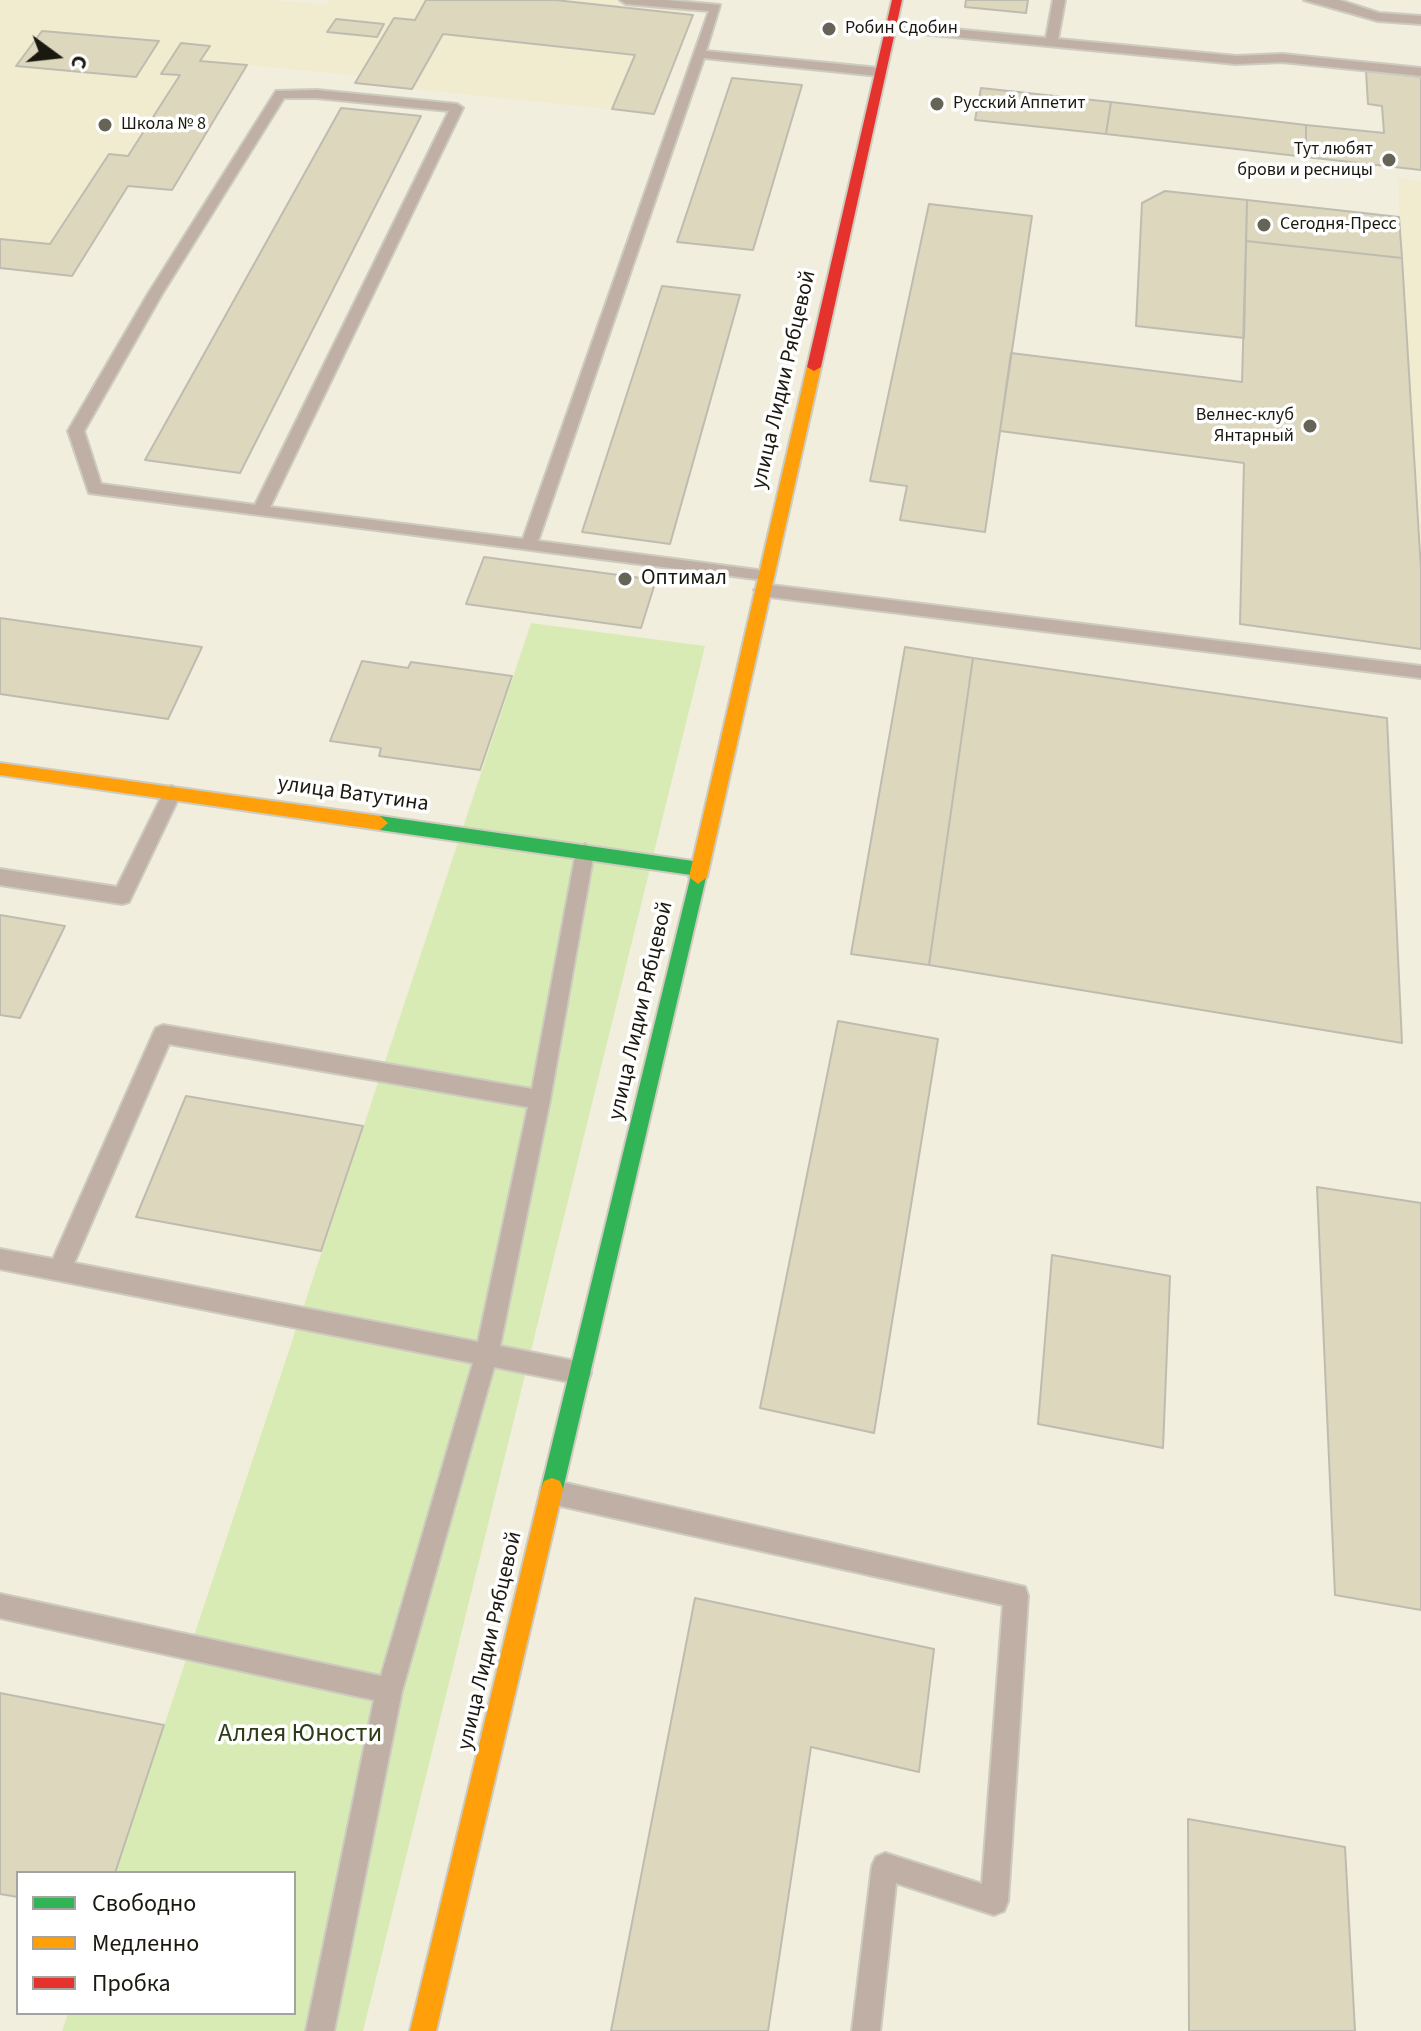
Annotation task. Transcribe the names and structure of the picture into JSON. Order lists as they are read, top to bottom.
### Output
{
  "streets": {
    "street": ["улица Лидии Рябцевой", "улица Ватутина"]
  },
  "crossings": [
    ["улица Лидии Рябцевой", "улица Ватутина"]
  ],
  "parks": ["Аллея Юности"],
  "places": [
    "Робин Сдобин",
    "Русский Аппетит",
    "Школа № 8",
    "Тут любят брови и ресницы",
    "Сегодня-Пресс",
    "Велнес-клуб Янтарный",
    "Оптимал"
  ],
  "legend": ["Свободно", "Медленно", "Пробка"],
  "north": "right"
}
